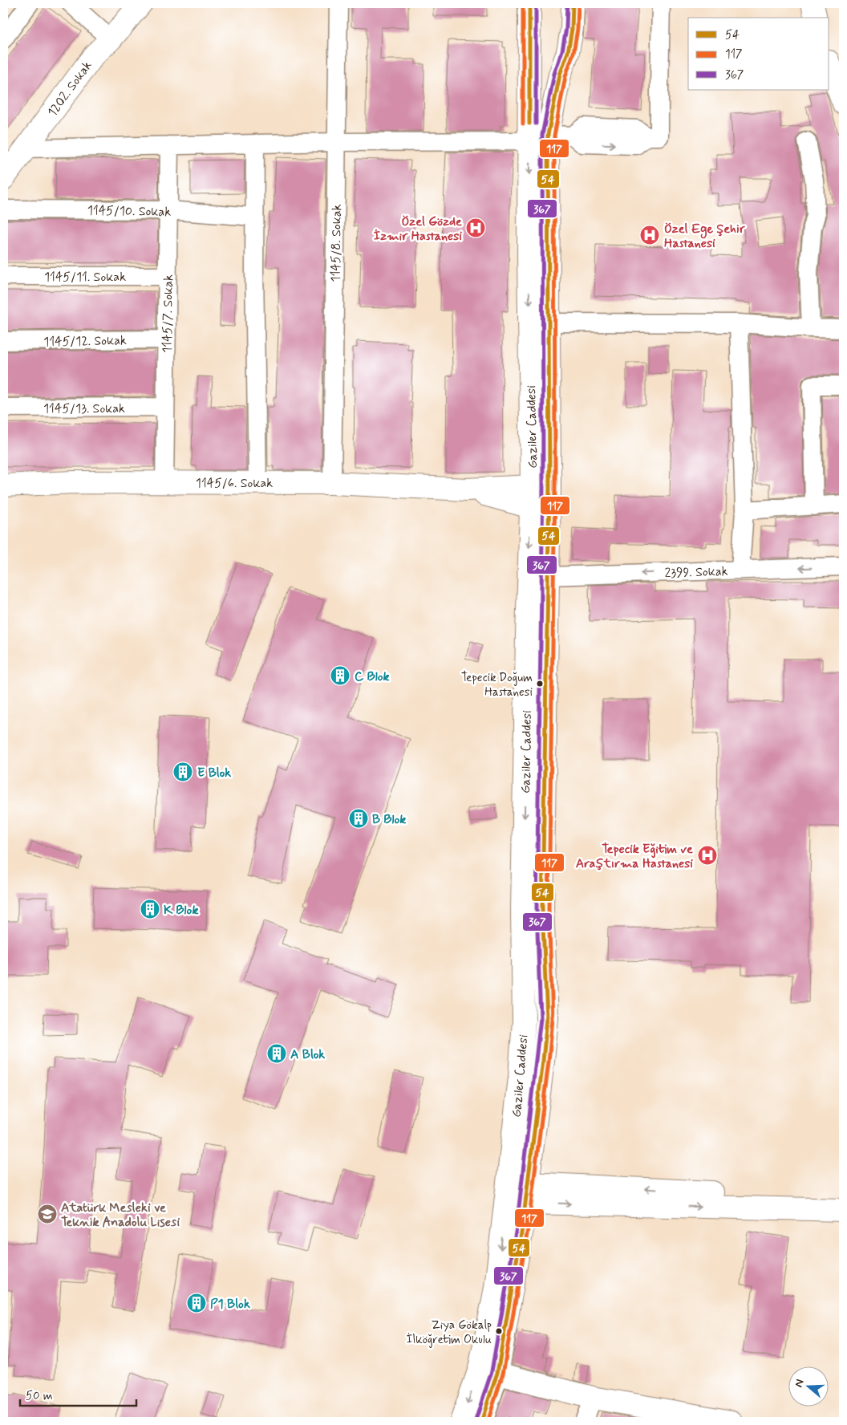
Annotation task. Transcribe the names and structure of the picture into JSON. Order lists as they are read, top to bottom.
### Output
{
  "streets": {
    "main road": ["1202. Sokak", "Gaziler Caddesi", "1145/6. Sokak"],
    "street": [
      "1145/10. Sokak",
      "1145/8. Sokak",
      "1145/11. Sokak",
      "1145/7. Sokak",
      "1145/12. Sokak",
      "1145/13. Sokak",
      "2399. Sokak"
    ]
  },
  "crossings": [
    ["1145/10. Sokak", "1145/7. Sokak"],
    ["1145/8. Sokak", "1145/6. Sokak"],
    ["1145/11. Sokak", "1145/7. Sokak"],
    ["1145/7. Sokak", "1145/12. Sokak"],
    ["1145/7. Sokak", "1145/13. Sokak"],
    ["1145/7. Sokak", "1145/6. Sokak"],
    ["Gaziler Caddesi", "1145/6. Sokak"],
    ["Gaziler Caddesi", "2399. Sokak"]
  ],
  "places": {
    "hospital": ["Özel Gözde İzmir Hastanesi", "Özel Ege Şehir Hastanesi", "Tepecik Eğitim ve Araştırma Hastanesi"],
    "building": [
      "C Blok",
      "E Blok",
      "B Blok",
      "K Blok",
      "A Blok",
      "P1 Blok"
    ],
    "other": ["Tepecik Doğum Hastanesi", "Ziya Gökalp İlköğretim Okulu"],
    "school or university": ["Atatürk Mesleki ve Teknik Anadolu Lisesi"]
  },
  "lines": ["transit line 54", "transit line 117", "transit line 367"],
  "legend": ["54", "117", "367"],
  "scale_bar": "50 m",
  "north": "left"
}
